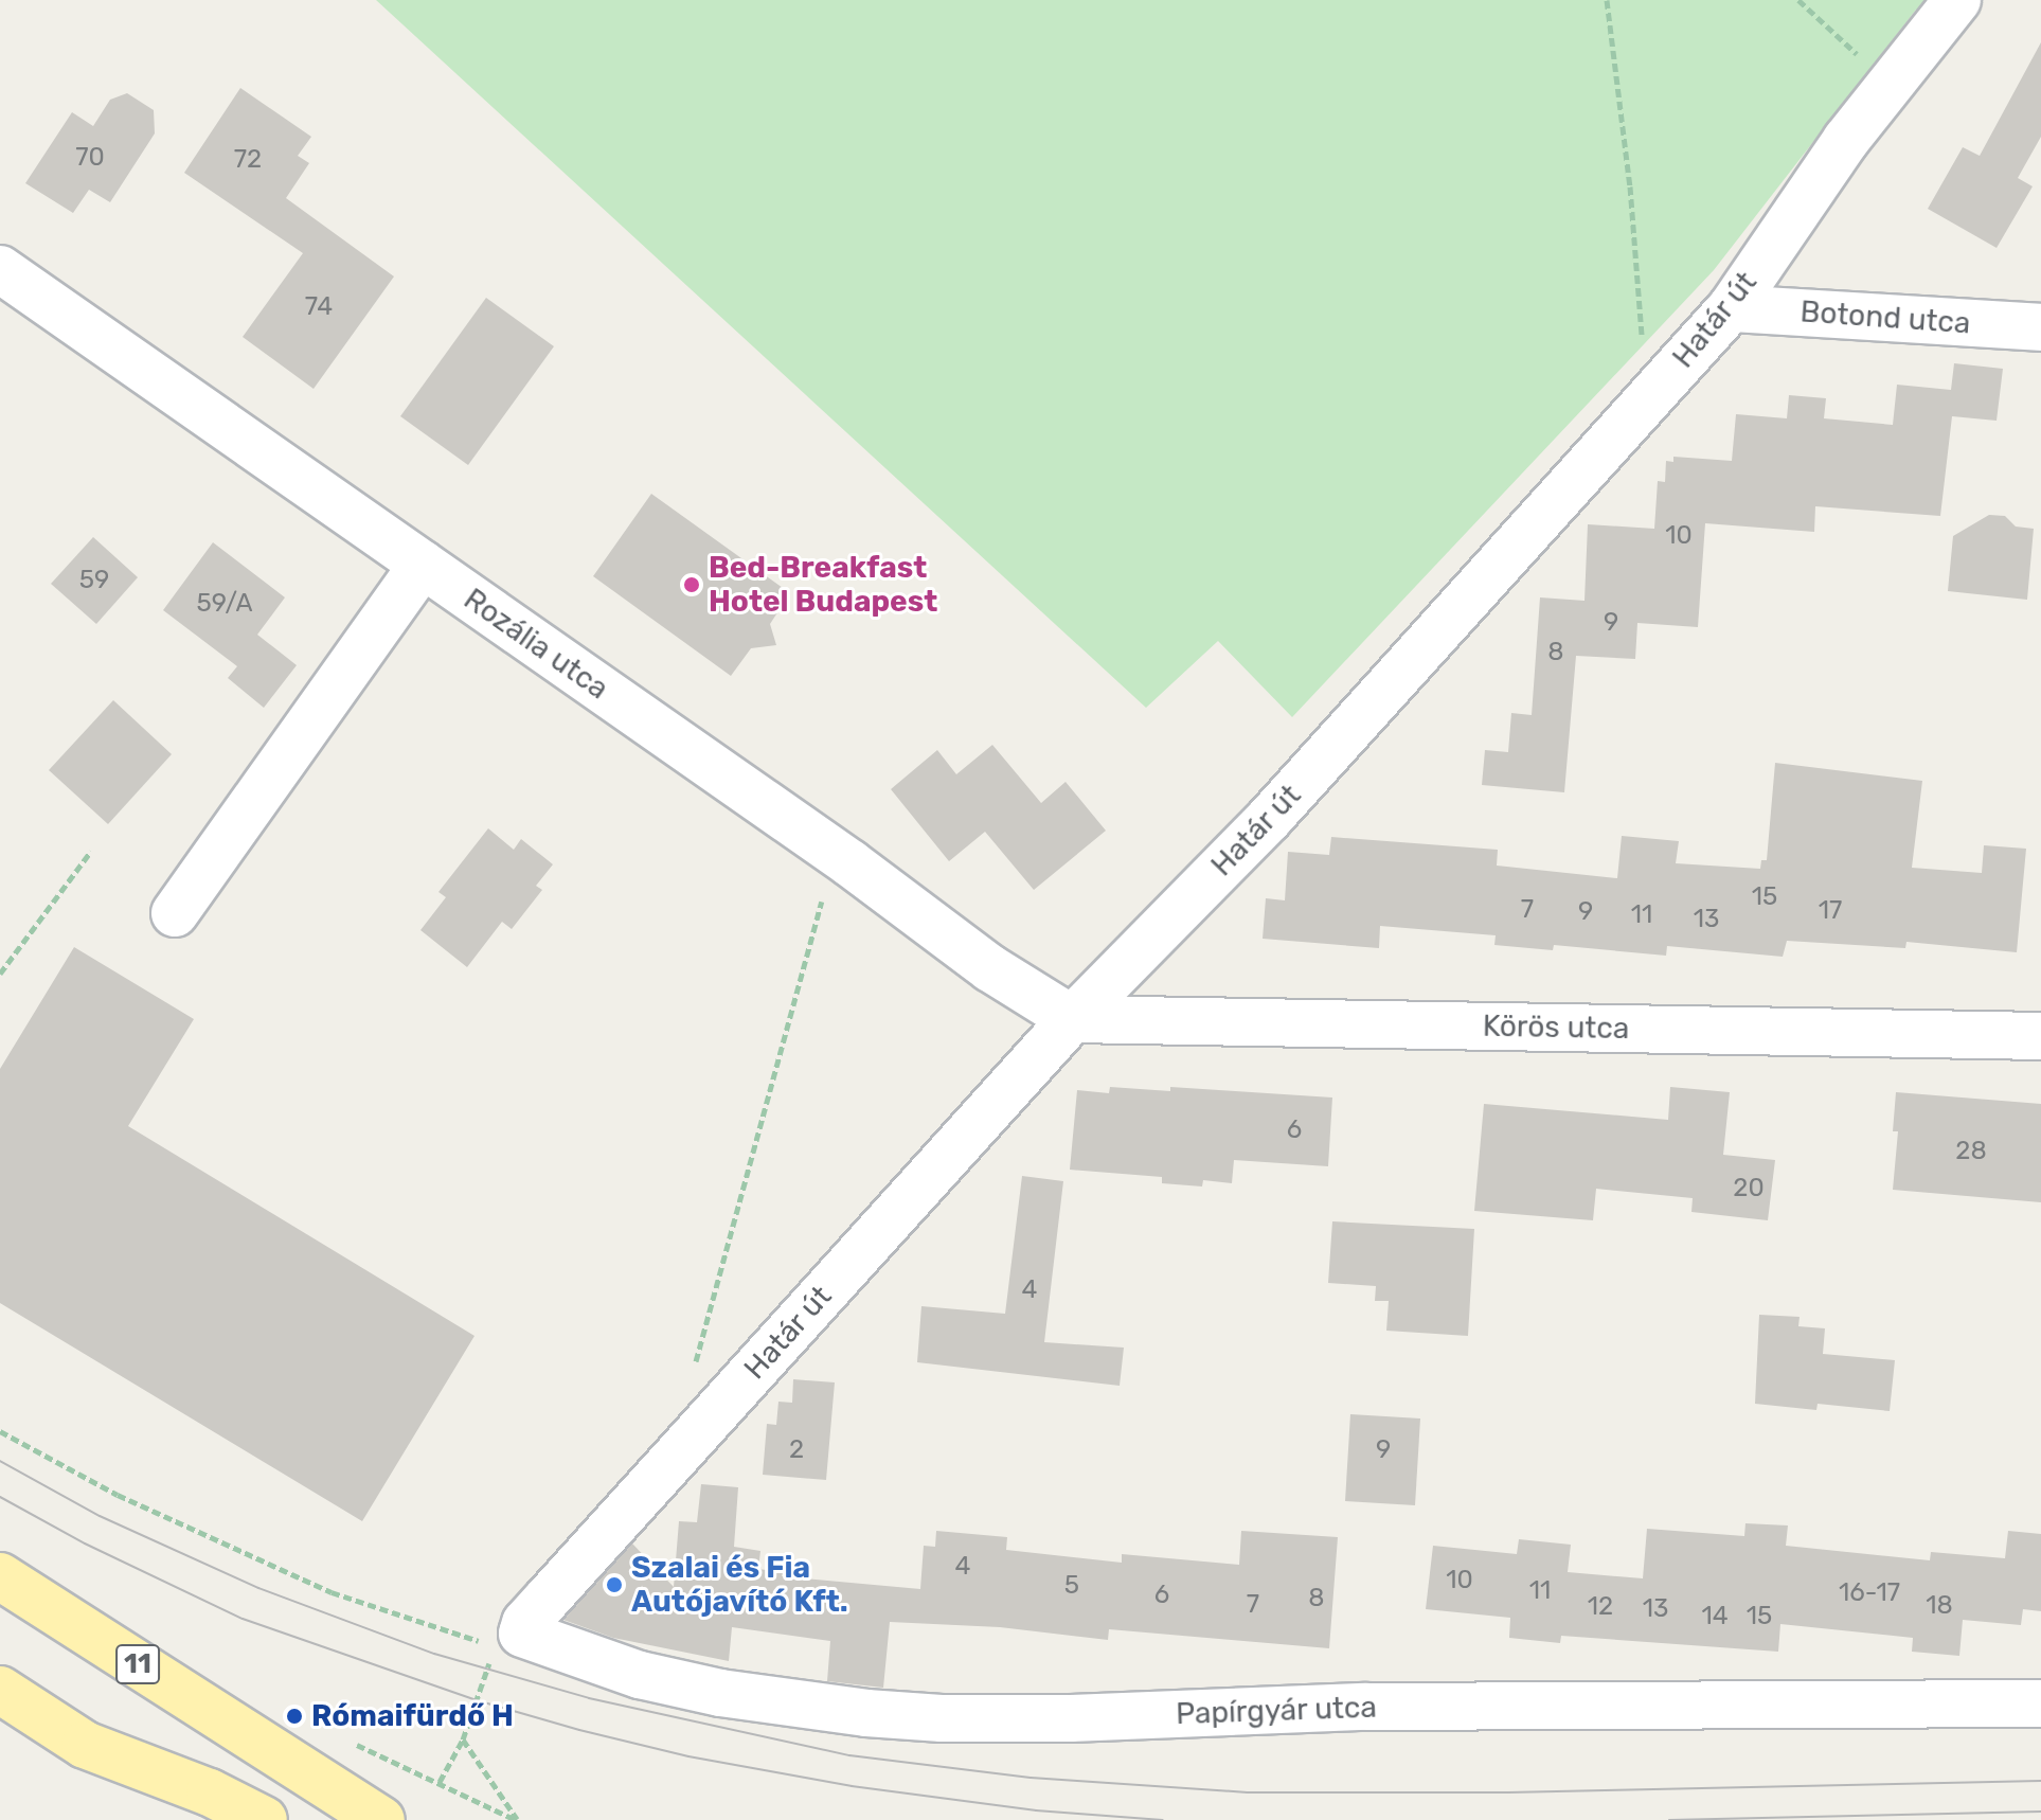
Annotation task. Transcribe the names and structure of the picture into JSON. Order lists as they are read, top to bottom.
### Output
{
  "streets": {
    "main road": ["11"],
    "street": [
      "Botond utca",
      "Határ út",
      "Rozália utca",
      "Körös utca",
      "Papírgyár utca"
    ]
  },
  "crossings": [
    ["Botond utca", "Határ út"],
    ["Határ út", "Rozália utca"],
    ["Határ út", "Körös utca"],
    ["Határ út", "Papírgyár utca"],
    ["Rozália utca", "Körös utca"]
  ],
  "places": ["Bed-Breakfast Hotel Budapest", "Szalai és Fia Autójavító Kft.", "Rómaifürdő H"],
  "house_numbers": [
    "70",
    "72",
    "74",
    "10",
    "59",
    "59/A",
    "9",
    "8",
    "15",
    "7",
    "17",
    "9",
    "11",
    "13",
    "6",
    "28",
    "20",
    "4",
    "2",
    "9",
    "4",
    "10",
    "5",
    "11",
    "16-17",
    "6",
    "8",
    "7",
    "18",
    "12",
    "13",
    "14",
    "15"
  ]
}
